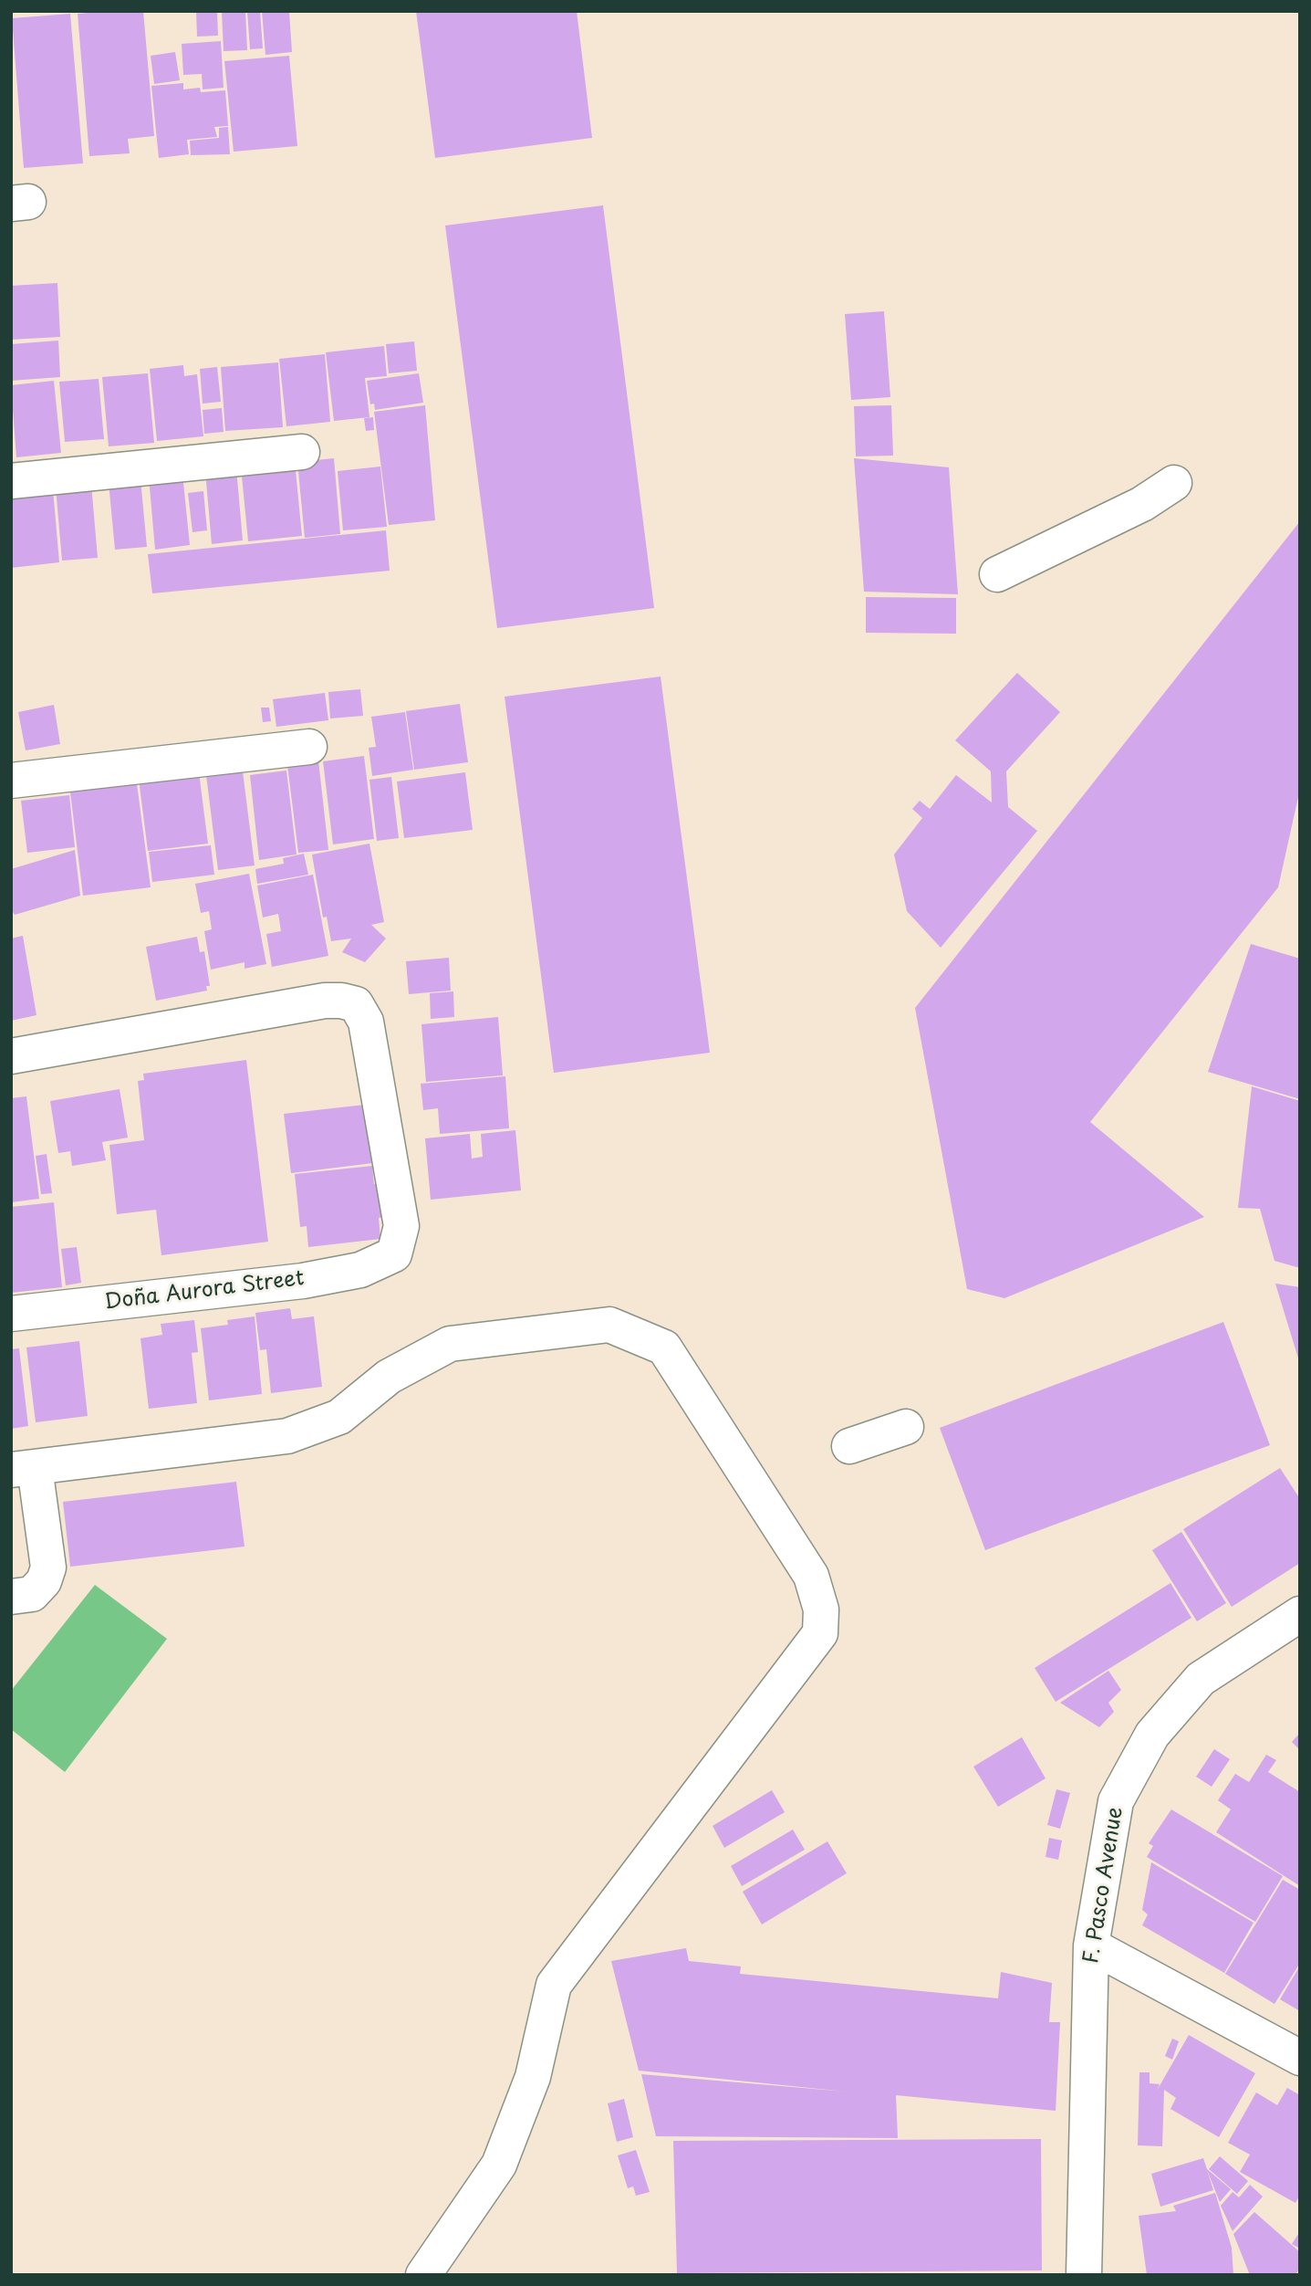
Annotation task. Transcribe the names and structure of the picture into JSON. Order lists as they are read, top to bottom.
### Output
{
  "streets": {
    "street": ["Doña Aurora Street", "F. Pasco Avenue"]
  }
}
